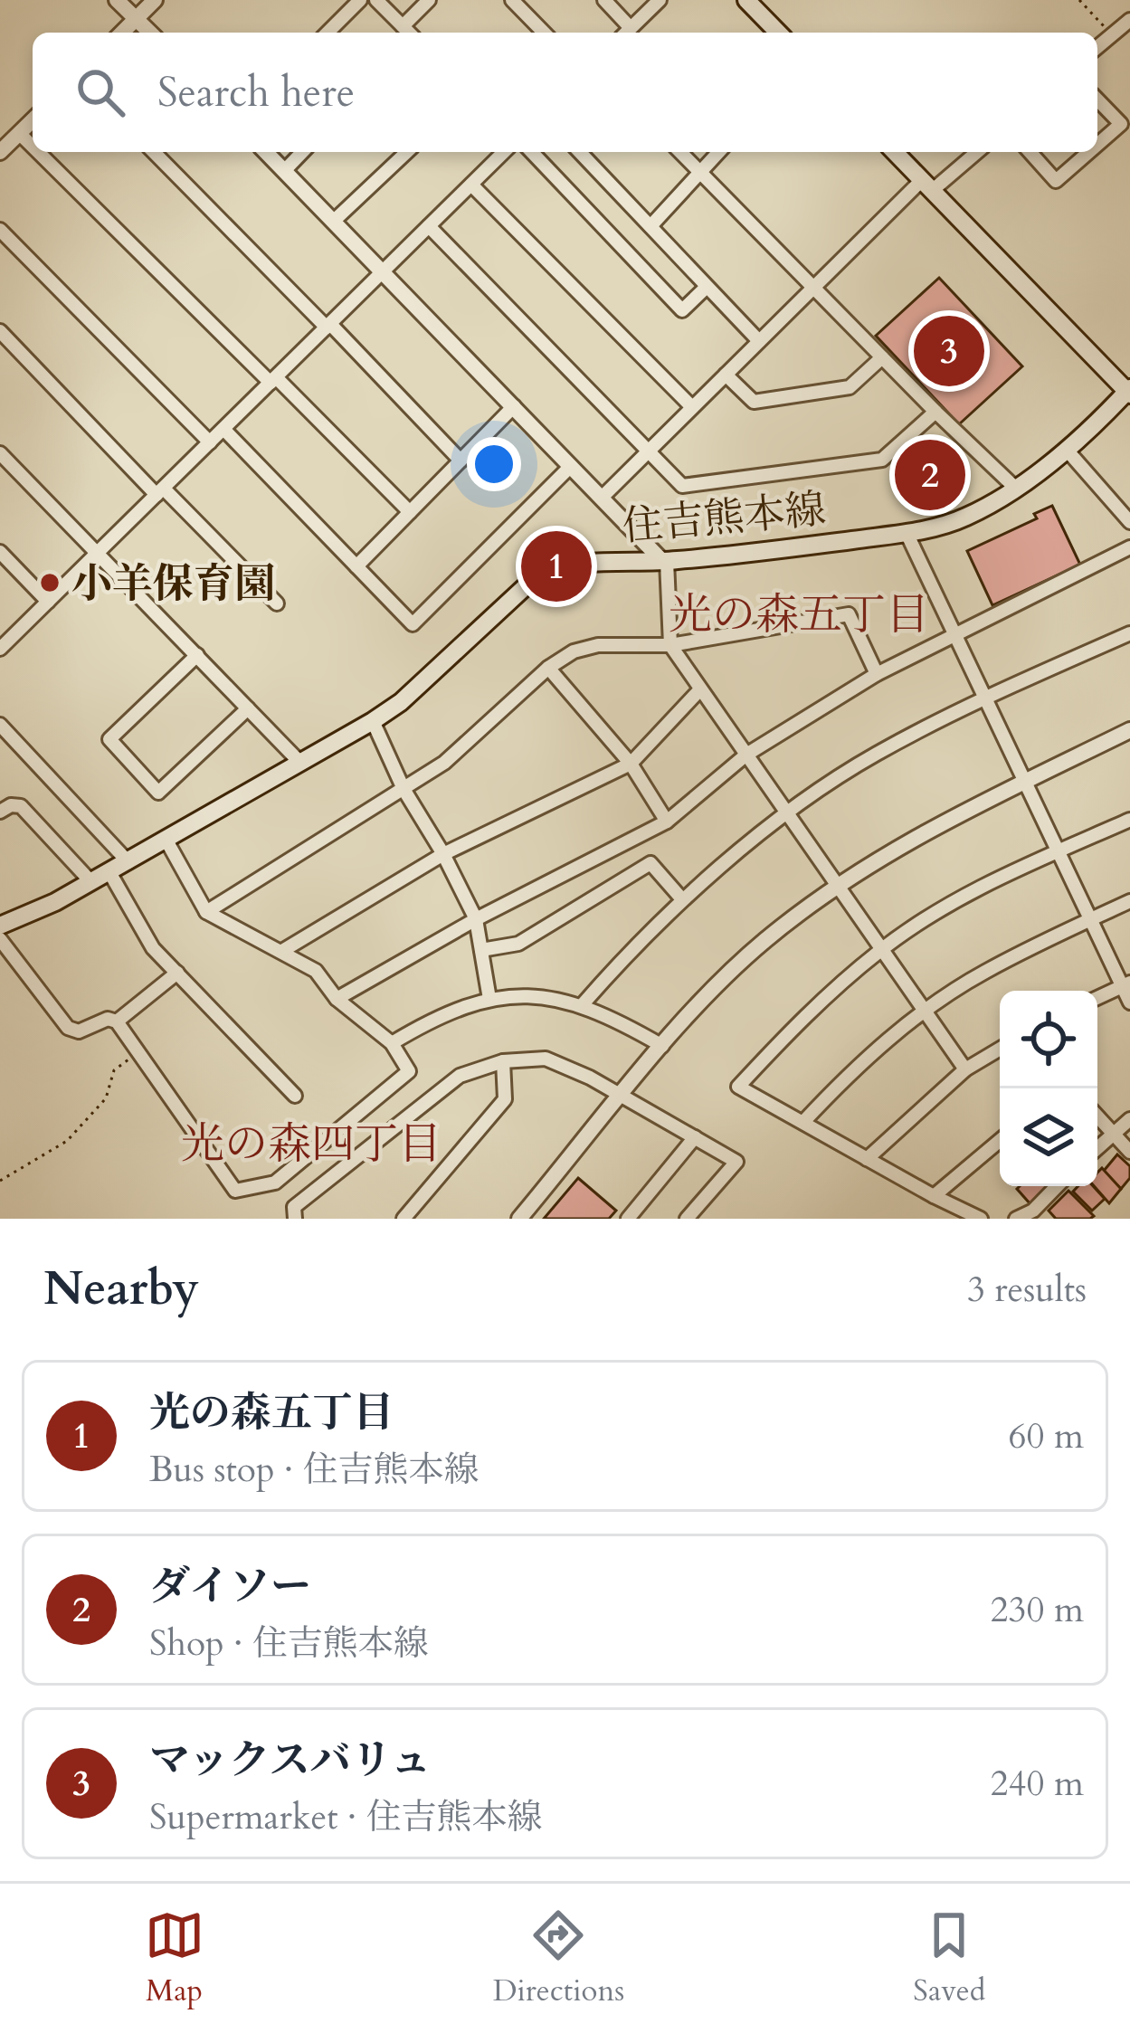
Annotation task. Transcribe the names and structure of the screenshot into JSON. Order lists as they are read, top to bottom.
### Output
{
  "streets": {
    "main road": ["住吉熊本線"]
  },
  "districts": ["光の森五丁目", "光の森四丁目"],
  "places": ["小羊保育園"],
  "page": {
    "search": "Search here",
    "pins": ["3", "2", "1"],
    "heading": ["Nearby", "3 results"],
    "list": [
      {
        "mark": "1",
        "name": "光の森五丁目",
        "note": "Bus stop · 住吉熊本線",
        "value": "60 m"
      },
      {
        "mark": "2",
        "name": "ダイソー",
        "note": "Shop · 住吉熊本線",
        "value": "230 m"
      },
      {
        "mark": "3",
        "name": "マックスバリュ",
        "note": "Supermarket · 住吉熊本線",
        "value": "240 m"
      }
    ],
    "nav": ["Map", "Directions", "Saved"]
  }
}
